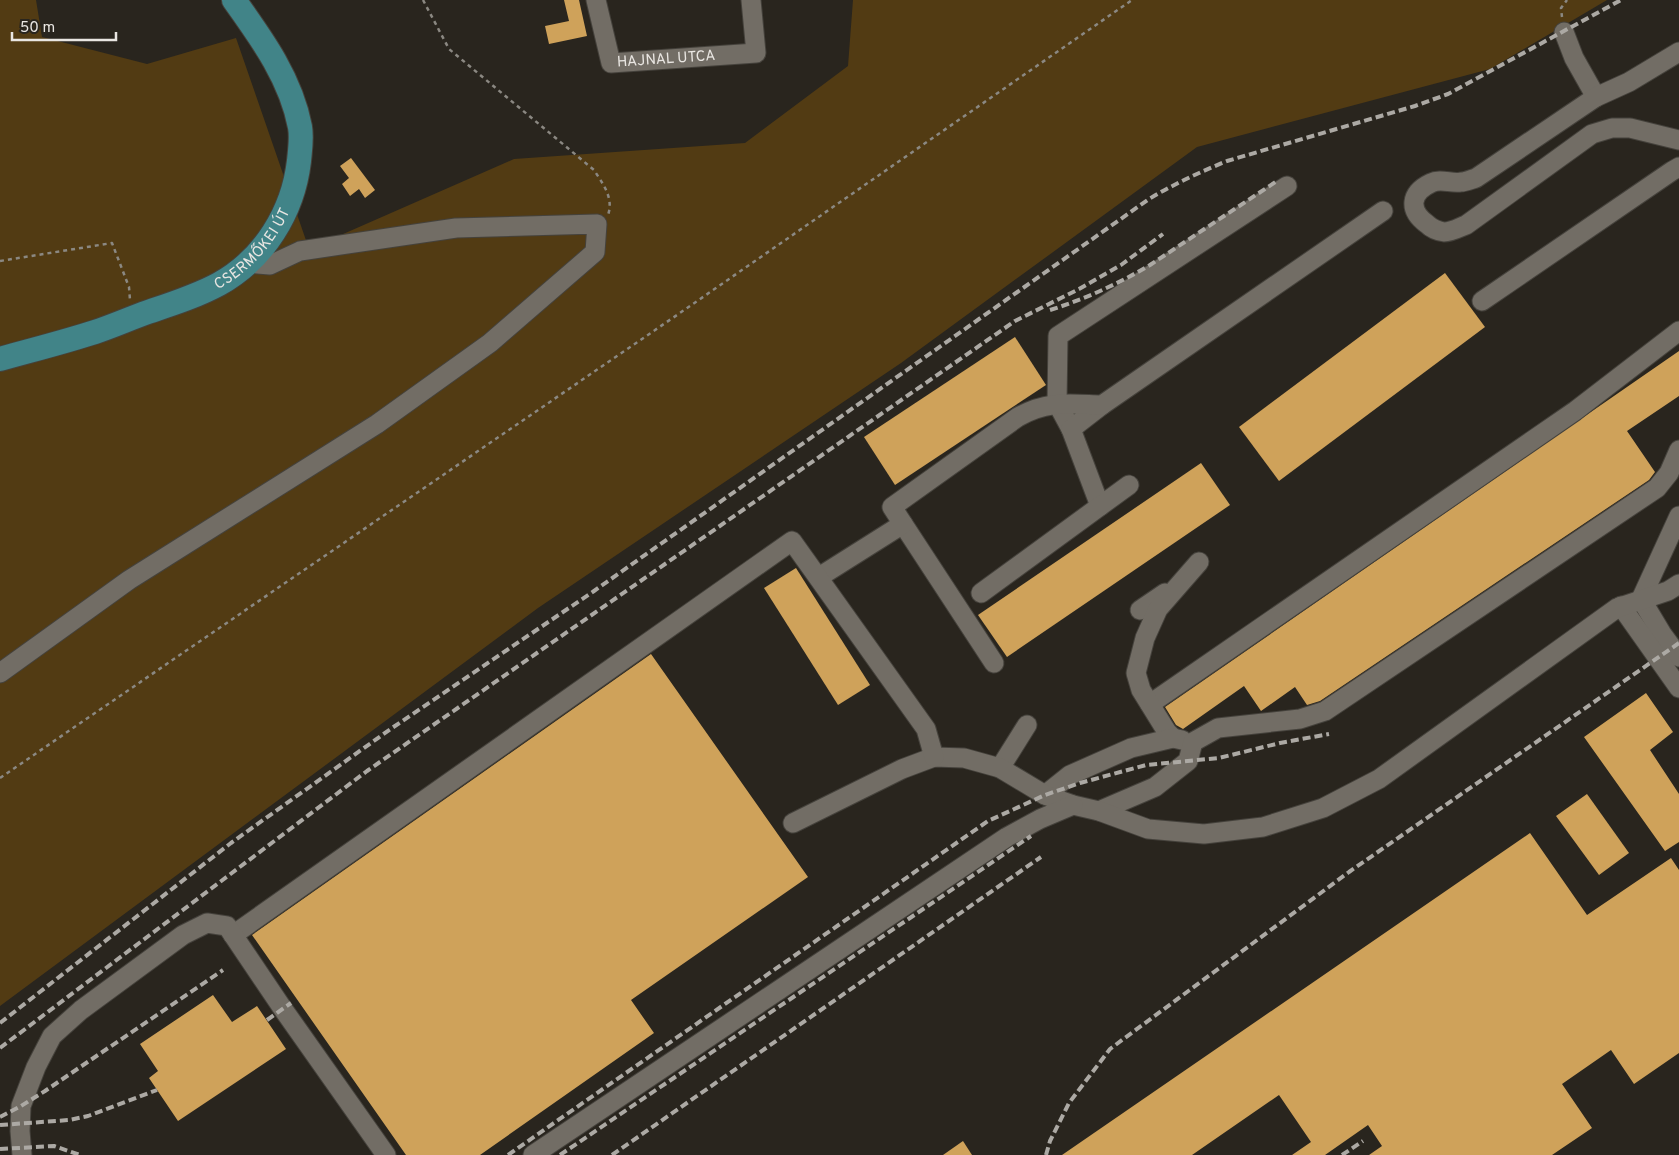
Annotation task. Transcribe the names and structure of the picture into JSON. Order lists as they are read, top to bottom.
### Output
{
  "streets": {
    "main road": ["CSERMŐKEI ÚT"],
    "street": ["HAJNAL UTCA"]
  },
  "scale_bar": "50 m"
}
